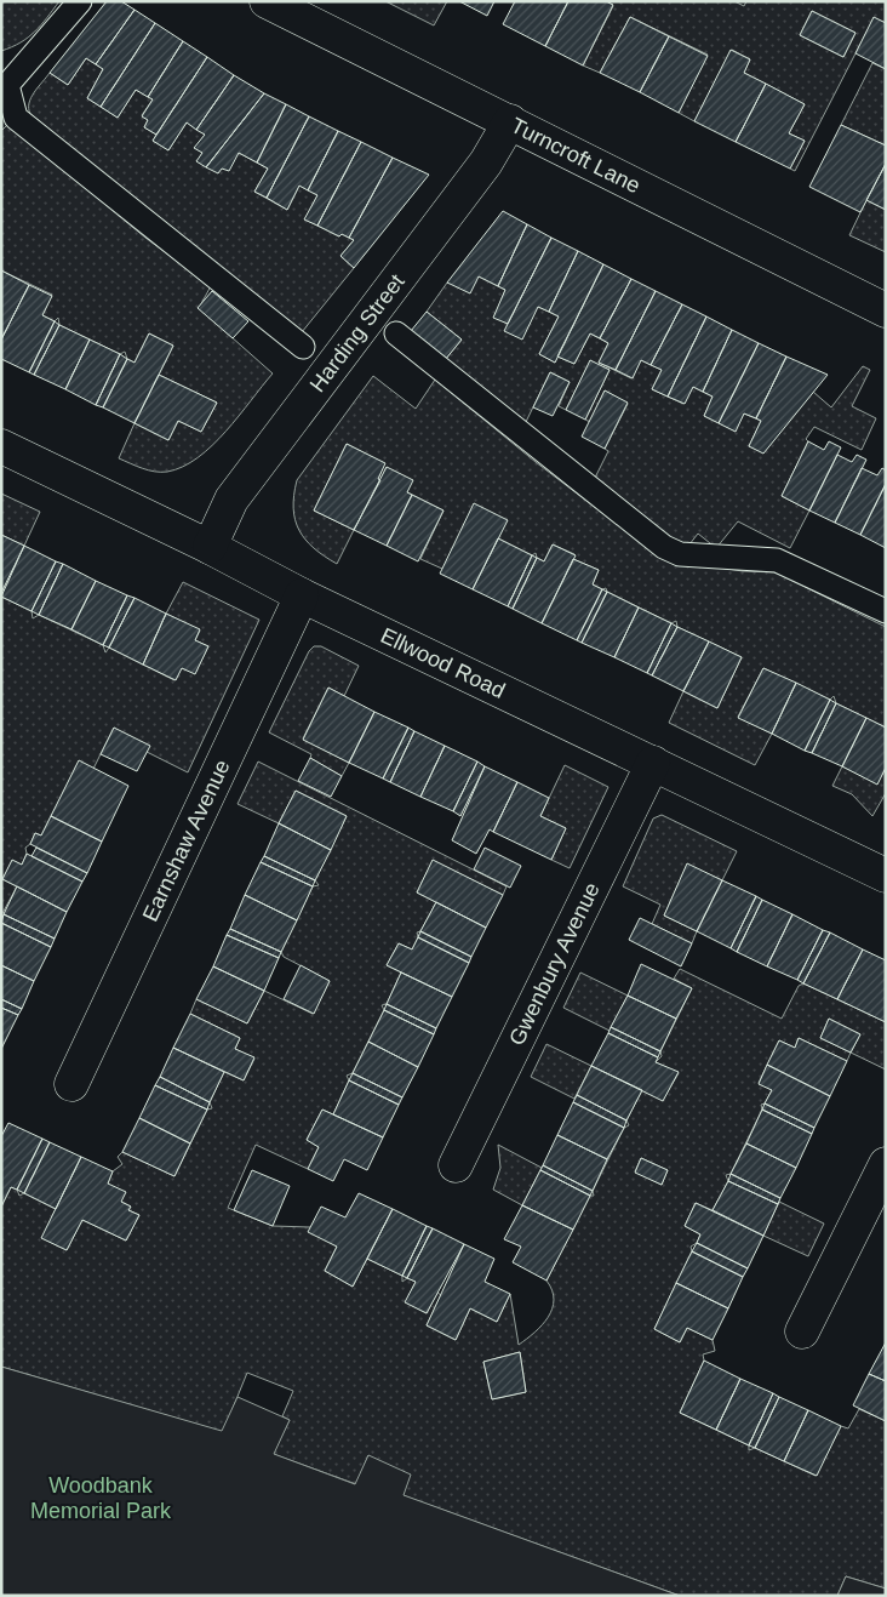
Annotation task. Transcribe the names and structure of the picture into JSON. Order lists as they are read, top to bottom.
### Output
{
  "streets": {
    "street": [
      "Turncroft Lane",
      "Harding Street",
      "Ellwood Road",
      "Earnshaw Avenue",
      "Gwenbury Avenue"
    ]
  },
  "crossings": [
    ["Turncroft Lane", "Harding Street"],
    ["Harding Street", "Ellwood Road"],
    ["Ellwood Road", "Earnshaw Avenue"],
    ["Ellwood Road", "Gwenbury Avenue"]
  ],
  "parks": ["Woodbank Memorial Park"]
}
